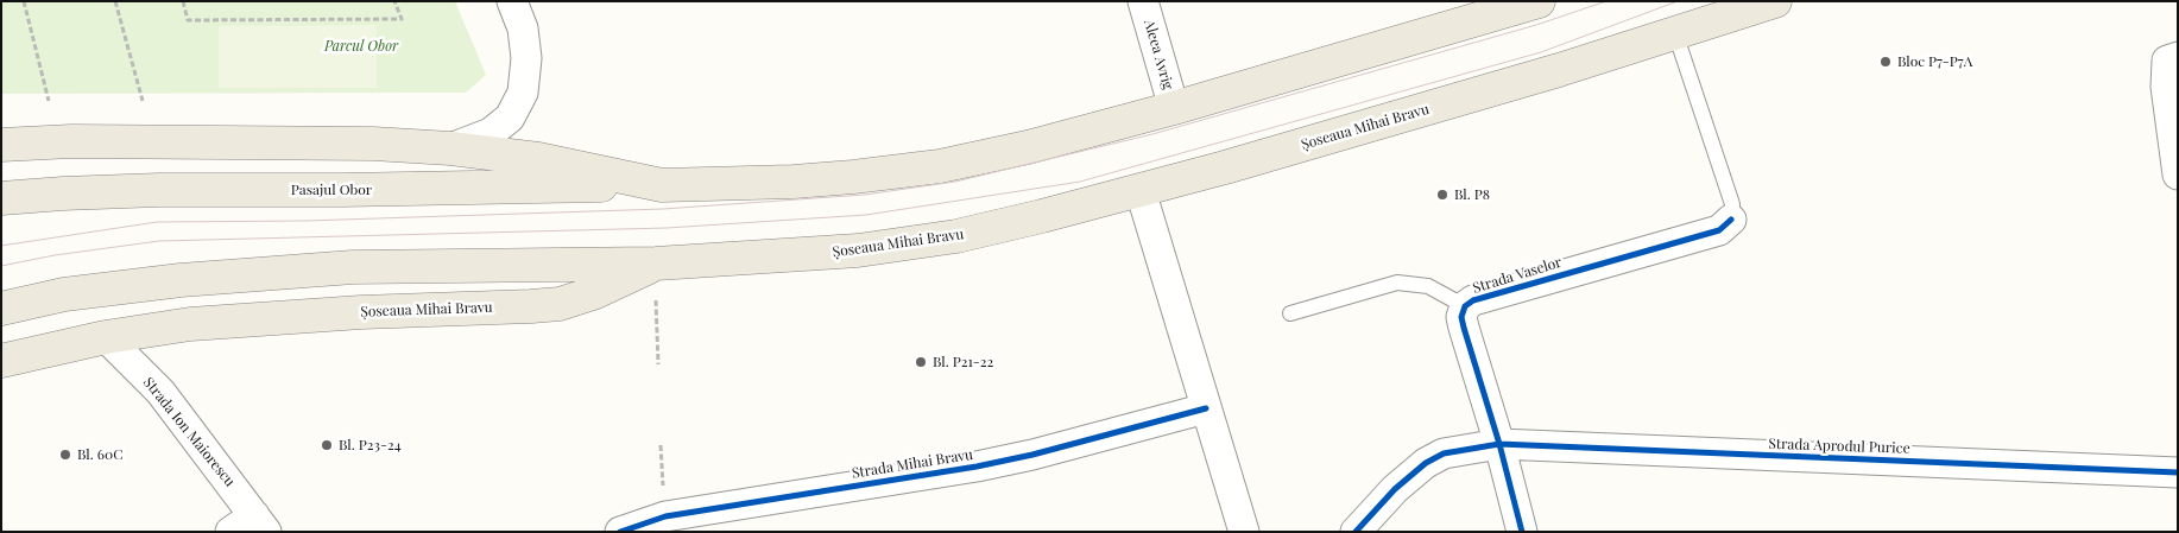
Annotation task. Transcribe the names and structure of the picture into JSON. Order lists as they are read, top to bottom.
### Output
{
  "streets": {
    "main road": ["Șoseaua Mihai Bravu", "Pasajul Obor"],
    "street": [
      "Aleea Avrig",
      "Strada Vaselor",
      "Strada Ion Maiorescu",
      "Strada Aprodul Purice",
      "Strada Mihai Bravu"
    ]
  },
  "crossings": [
    ["Șoseaua Mihai Bravu", "Strada Ion Maiorescu"],
    ["Strada Vaselor", "Strada Aprodul Purice"]
  ],
  "parks": ["Parcul Obor"],
  "places": [
    "Bloc P7-P7A",
    "Bl. P8",
    "Bl. P21-22",
    "Bl. P23-24",
    "Bl. 60C"
  ]
}
